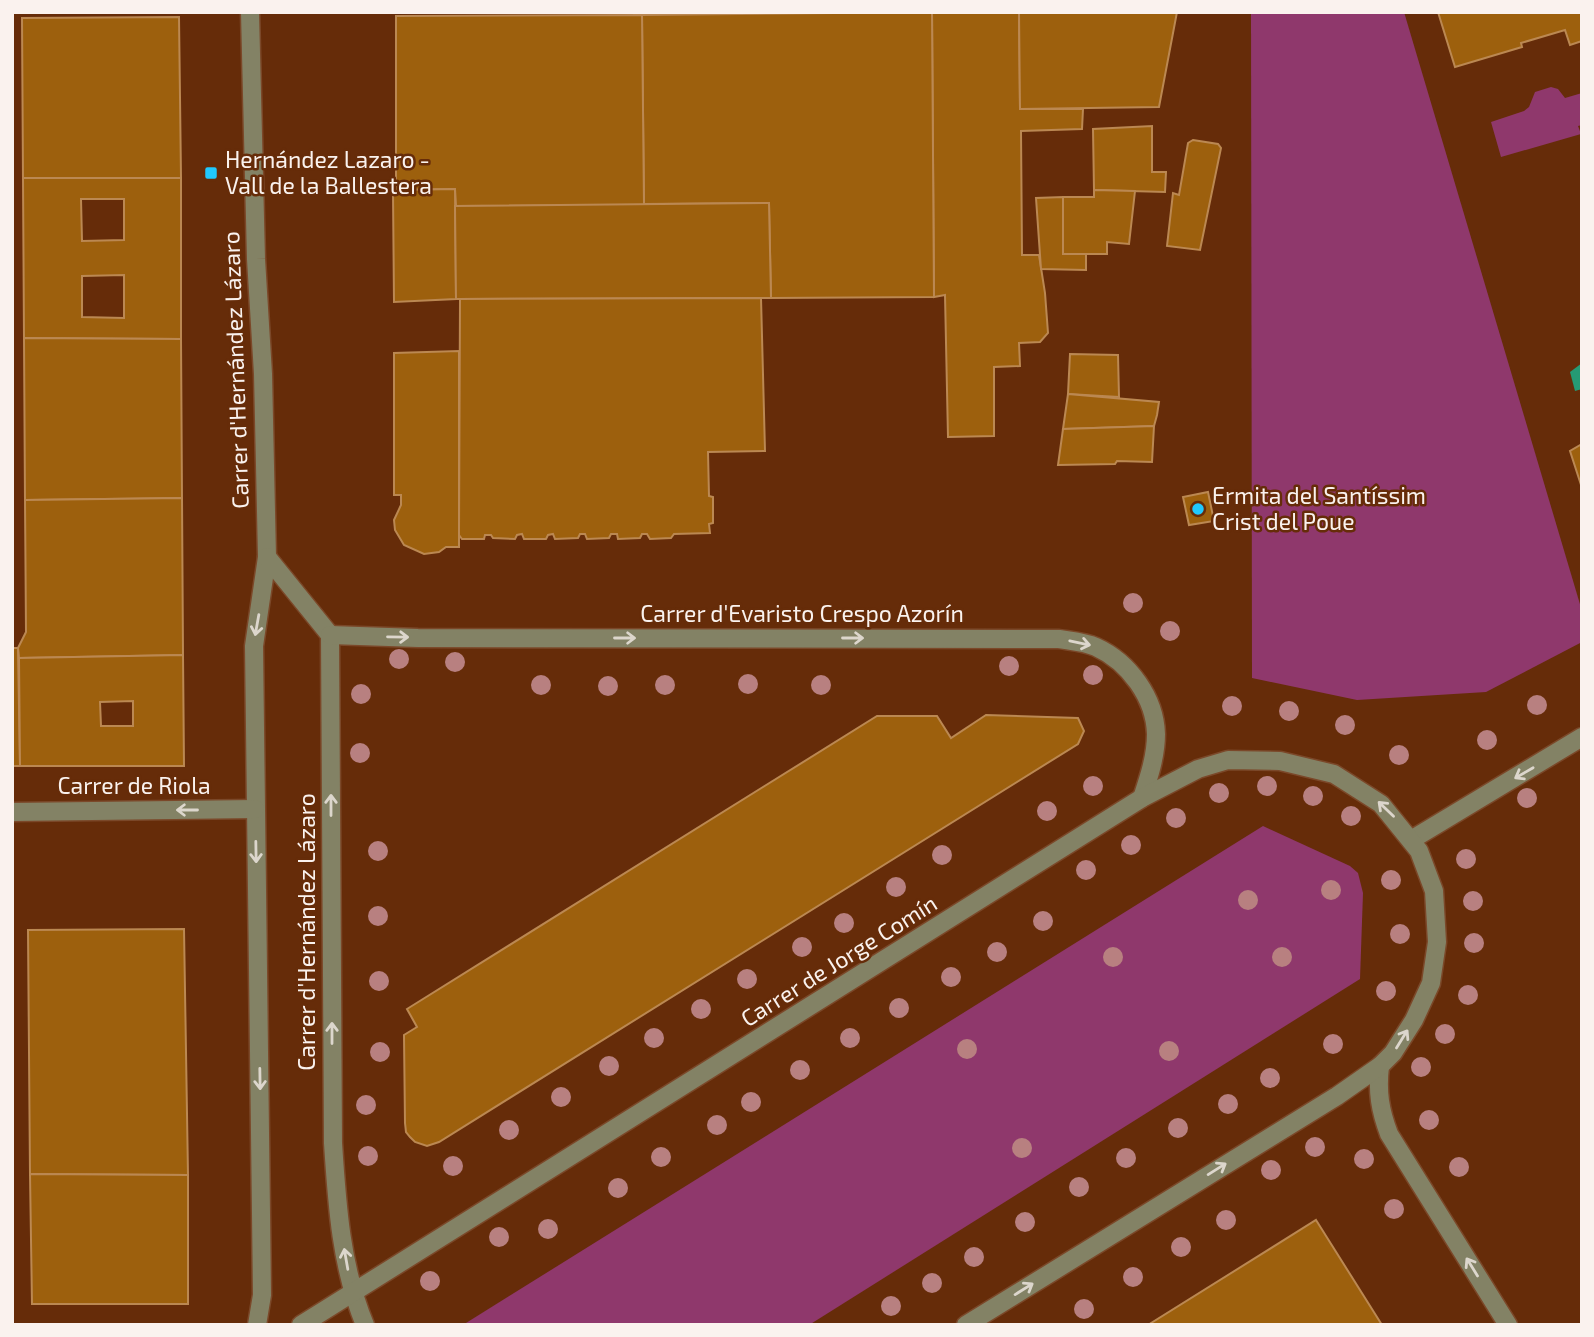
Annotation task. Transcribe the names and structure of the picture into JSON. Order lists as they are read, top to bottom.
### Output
{
  "streets": {
    "street": [
      "Carrer d'Hernández Lázaro",
      "Carrer d'Evaristo Crespo Azorín",
      "Carrer de Riola",
      "Carrer de Jorge Comín"
    ]
  },
  "crossings": [
    ["Carrer d'Hernández Lázaro", "Carrer d'Evaristo Crespo Azorín"],
    ["Carrer d'Hernández Lázaro", "Carrer de Riola"],
    ["Carrer d'Hernández Lázaro", "Carrer de Jorge Comín"],
    ["Carrer d'Evaristo Crespo Azorín", "Carrer de Jorge Comín"]
  ],
  "one_way": ["Carrer d'Evaristo Crespo Azorín", "Carrer de Riola"],
  "places": {
    "transit": ["Hernández Lazaro - Vall de la Ballestera"],
    "other": ["Ermita del Santíssim Crist del Poue"]
  }
}
